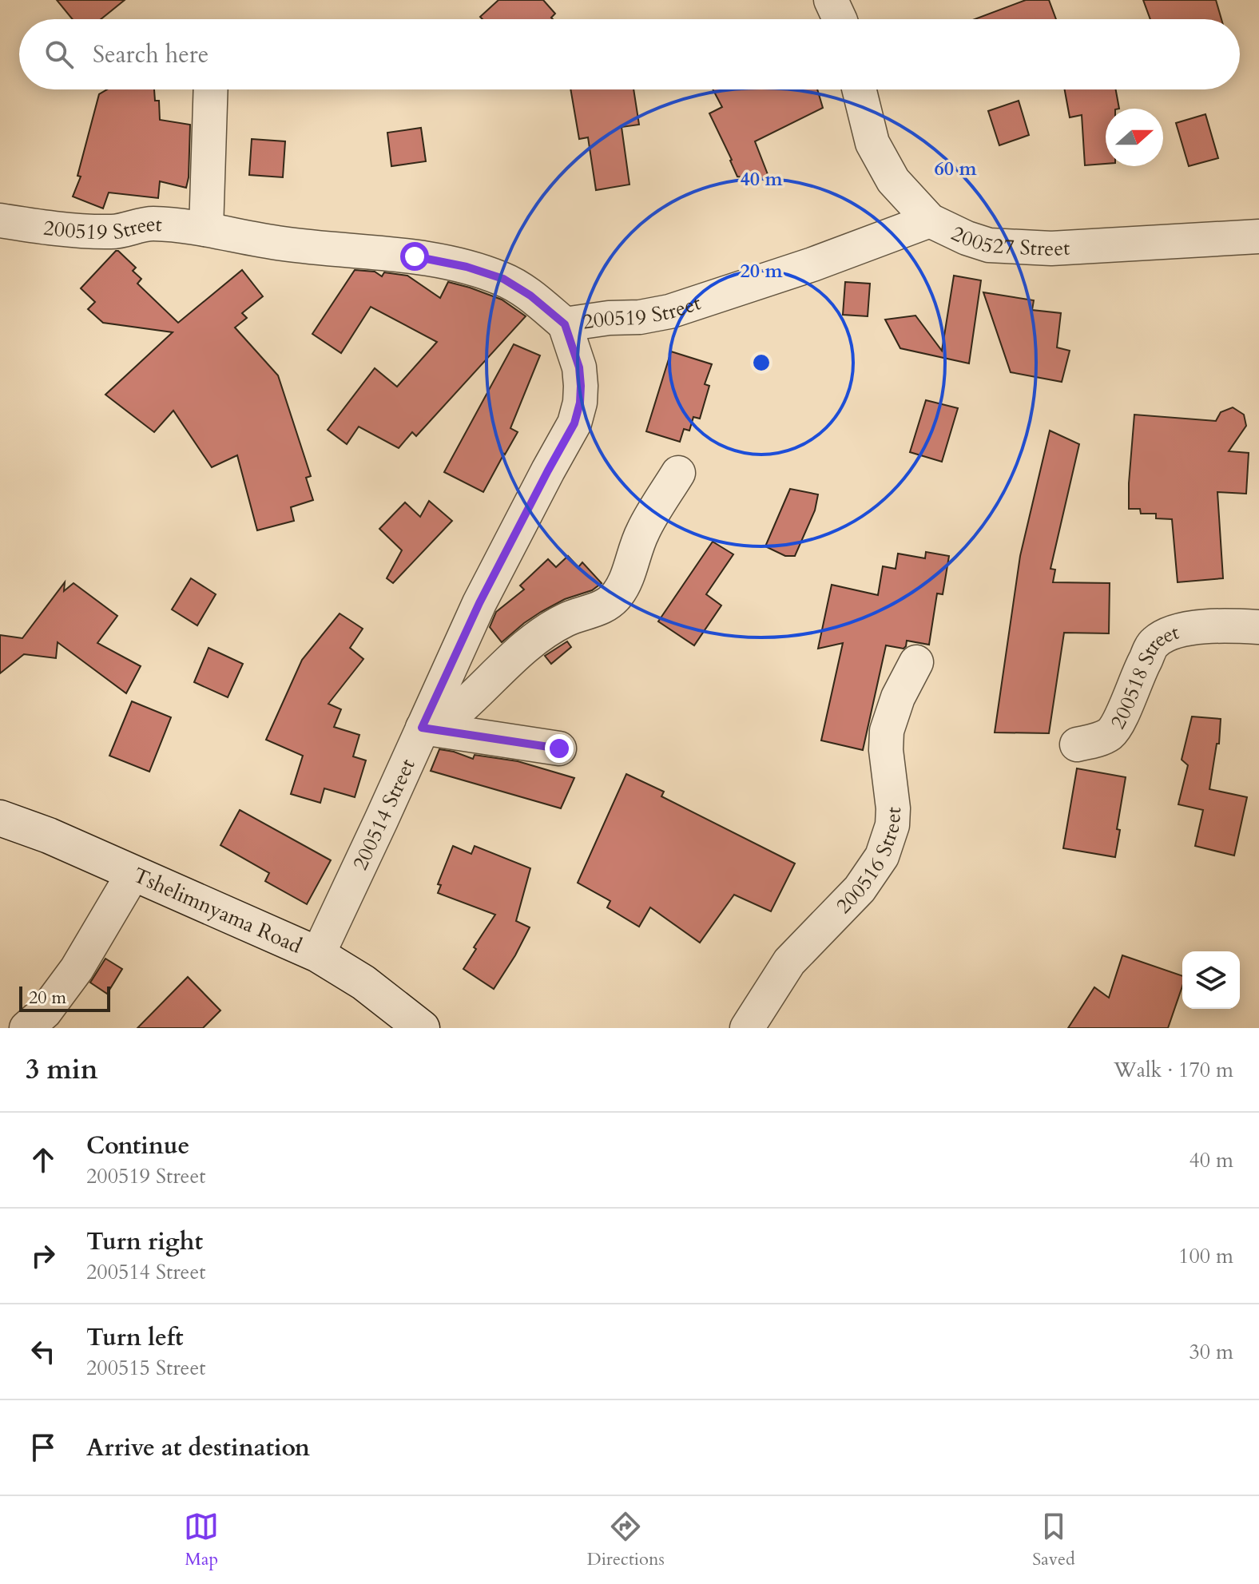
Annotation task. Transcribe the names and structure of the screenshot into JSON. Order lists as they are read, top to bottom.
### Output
{
  "streets": {
    "street": [
      "200519 Street",
      "200527 Street",
      "200518 Street",
      "200514 Street",
      "200516 Street",
      "Tshelimnyama Road"
    ]
  },
  "crossings": [
    ["200519 Street", "200527 Street"],
    ["200519 Street", "200514 Street"],
    ["200514 Street", "Tshelimnyama Road"]
  ],
  "scale_bar": "20 m",
  "north": "right",
  "page": {
    "search": "Search here",
    "scale": "20 m",
    "heading": ["3 min", "Walk · 170 m"],
    "list": [
      ["Continue", "200519 Street", "40 m"],
      ["Turn right", "200514 Street", "100 m"],
      ["Turn left", "200515 Street", "30 m"],
      "Arrive at destination"
    ],
    "nav": ["Map", "Directions", "Saved"]
  },
  "rings": ["60 m", "40 m", "20 m"]
}
